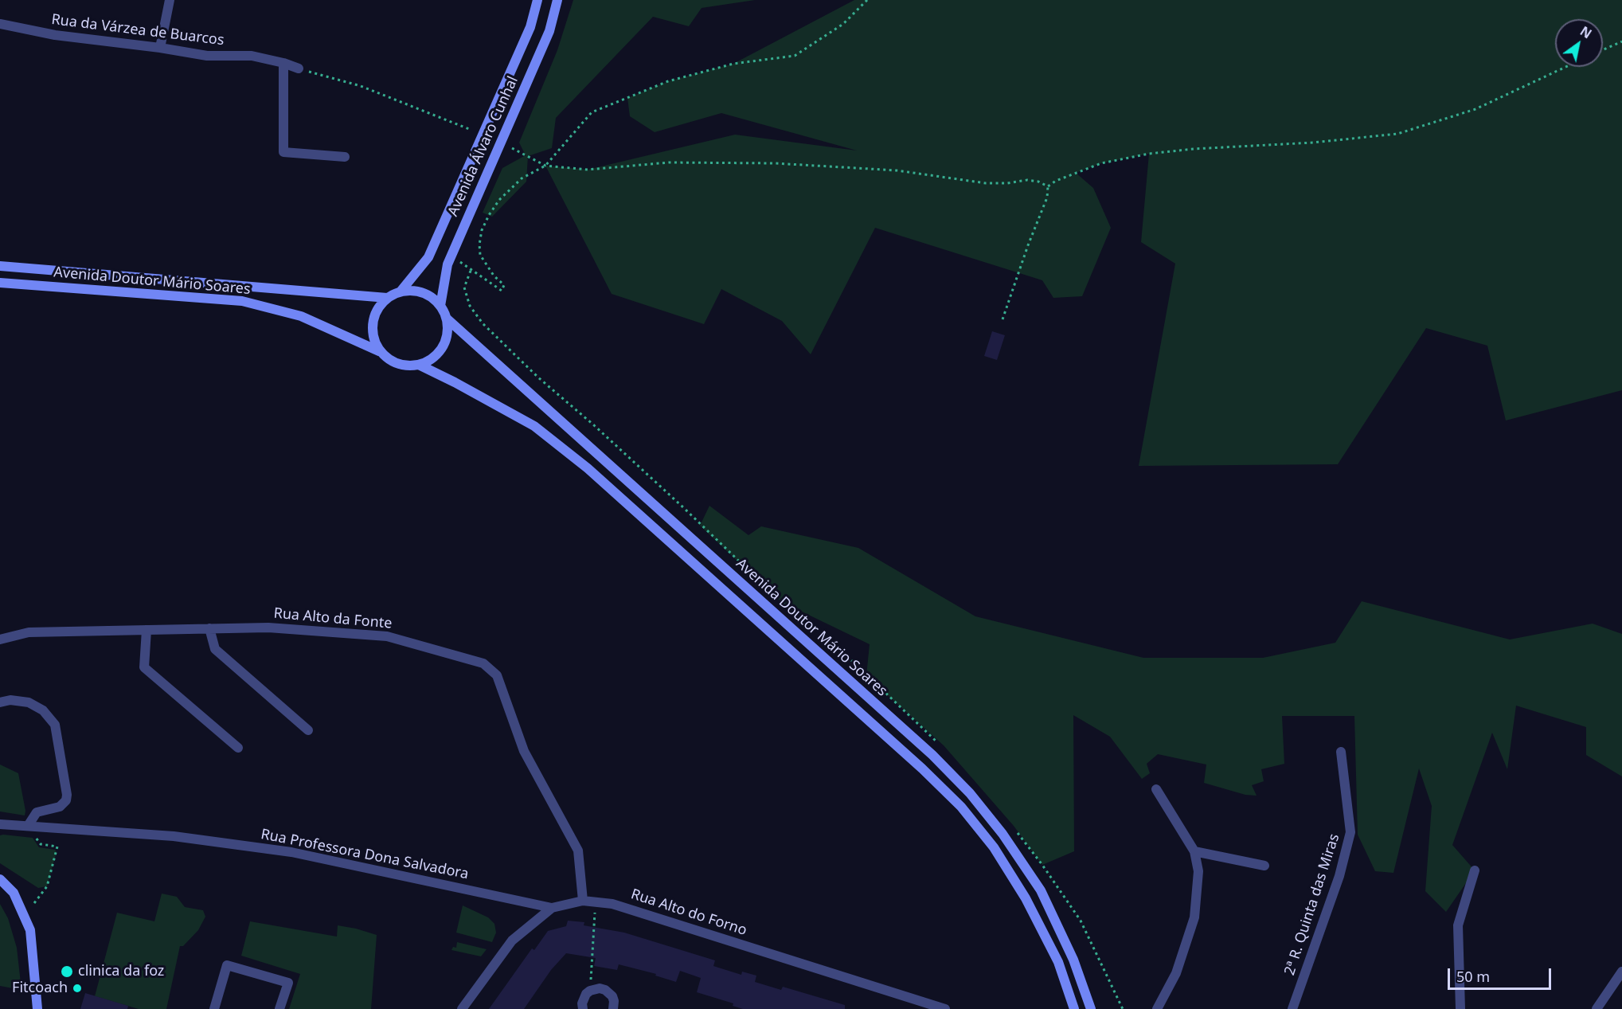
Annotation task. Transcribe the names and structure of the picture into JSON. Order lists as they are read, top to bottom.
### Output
{
  "streets": {
    "main road": ["Avenida Álvaro Cunhal", "Avenida Doutor Mário Soares"],
    "street": [
      "Rua da Várzea de Buarcos",
      "Rua Alto da Fonte",
      "Rua Professora Dona Salvadora",
      "2ª R. Quinta das Miras",
      "Rua Alto do Forno"
    ]
  },
  "crossings": [
    ["Avenida Álvaro Cunhal", "Avenida Doutor Mário Soares"],
    ["Rua Alto da Fonte", "Rua Alto do Forno"],
    ["Rua Professora Dona Salvadora", "Rua Alto do Forno"]
  ],
  "places": ["clinica da foz", "Fitcoach"],
  "scale_bar": "50 m",
  "north": "top right"
}
